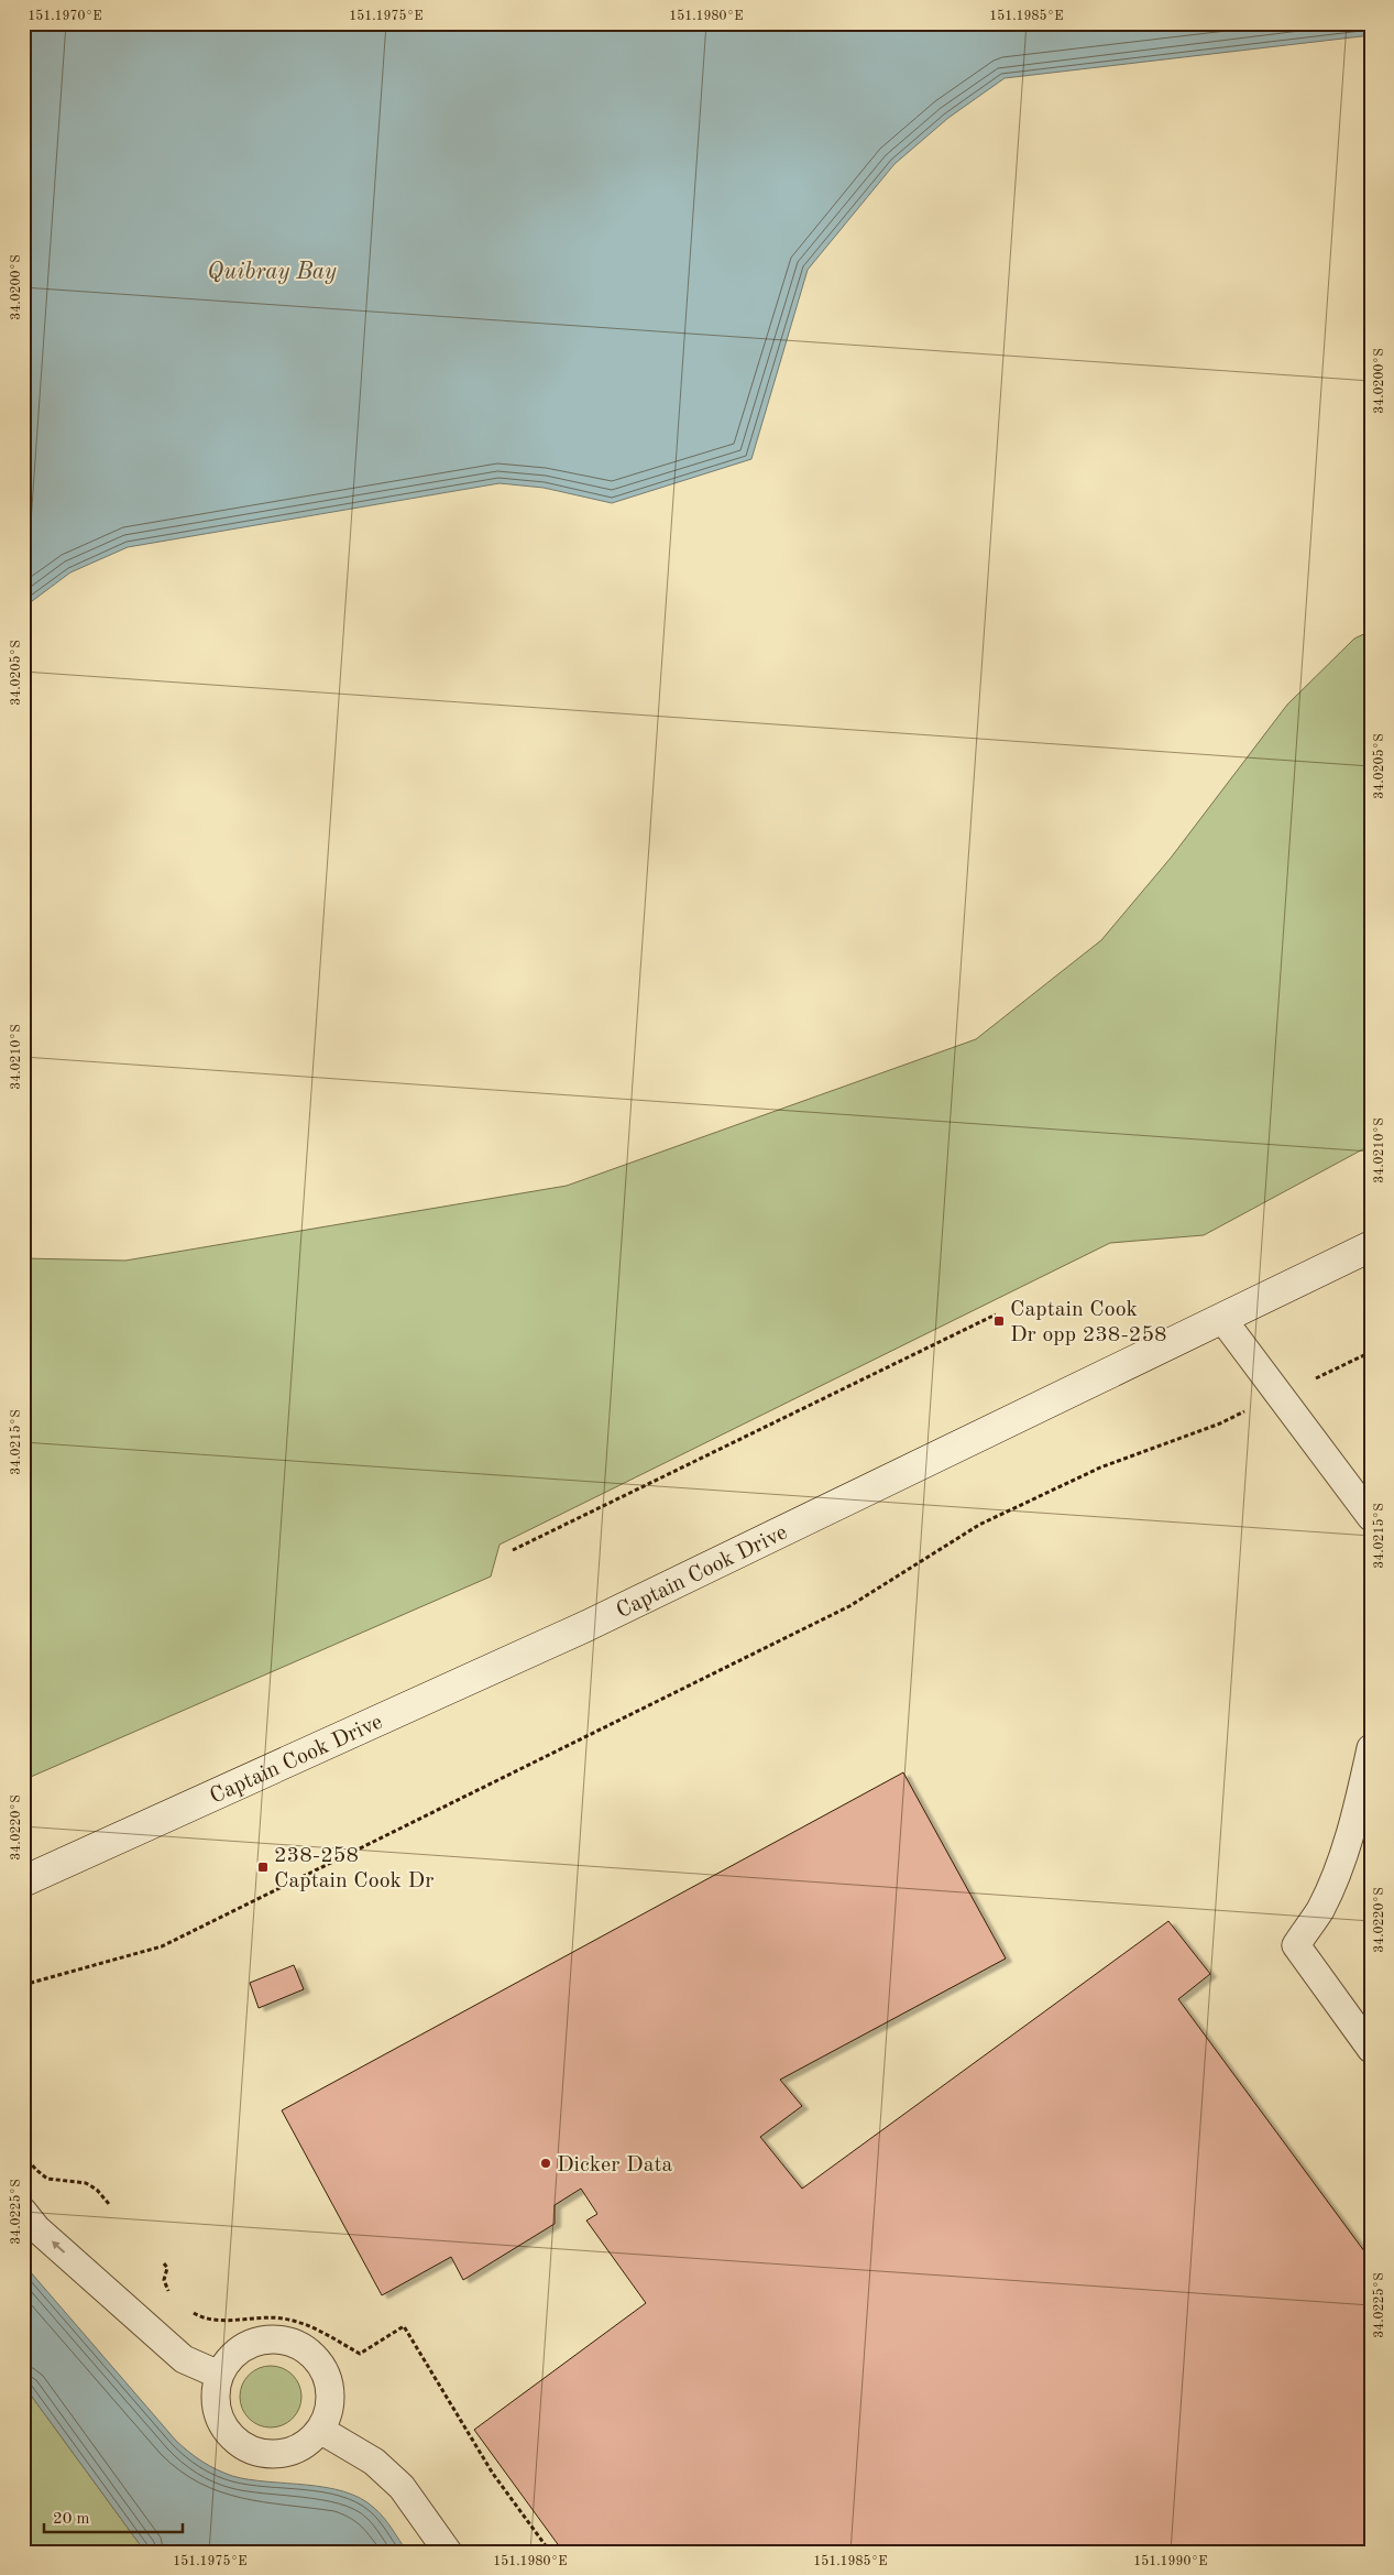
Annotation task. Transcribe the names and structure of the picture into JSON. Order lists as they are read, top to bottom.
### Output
{
  "streets": {
    "main road": ["Captain Cook Drive"]
  },
  "water": ["Quibray Bay"],
  "places": {
    "transit": ["Captain Cook Dr opp 238-258", "238-258 Captain Cook Dr"],
    "other": ["Dicker Data"]
  },
  "scale_bar": "20 m",
  "coordinates": [
    "151.1970°E",
    "151.1975°E",
    "151.1980°E",
    "151.1985°E",
    "34.0200°S",
    "34.0205°S",
    "34.0210°S",
    "34.0215°S",
    "34.0220°S",
    "34.0225°S",
    "151.1990°E"
  ]
}
